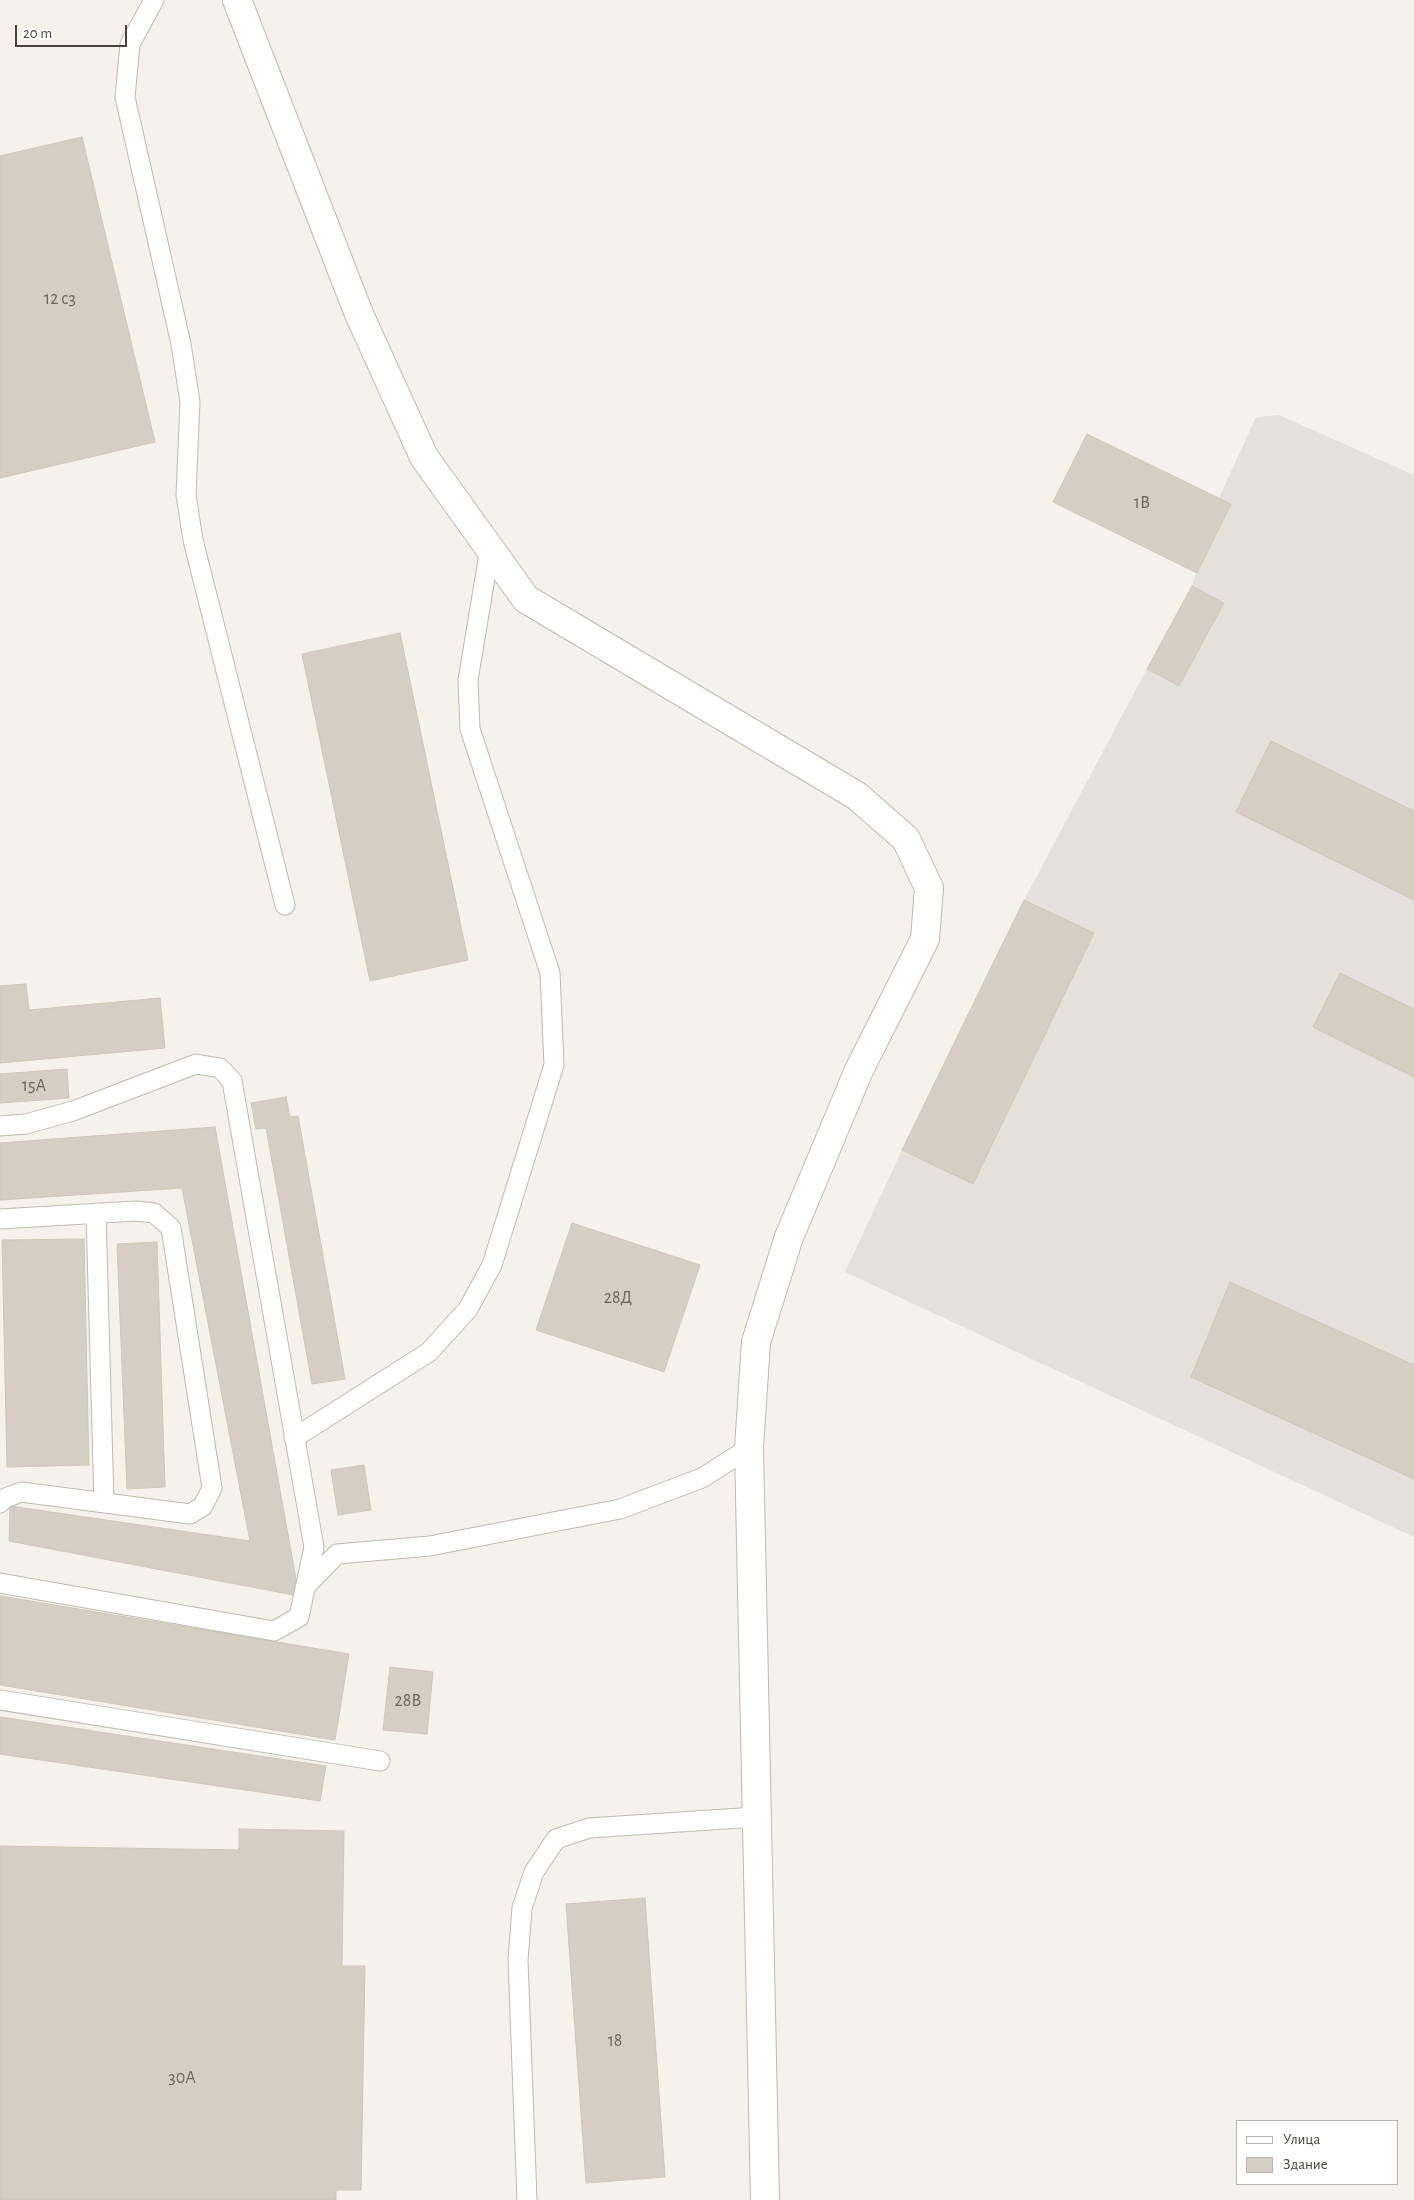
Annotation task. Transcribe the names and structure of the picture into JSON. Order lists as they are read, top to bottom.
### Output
{
  "house_numbers": [
    "12 с3",
    "1В",
    "15А",
    "28Д",
    "28В",
    "18",
    "30А"
  ],
  "legend": ["Улица", "Здание"],
  "scale_bar": "20 m"
}
